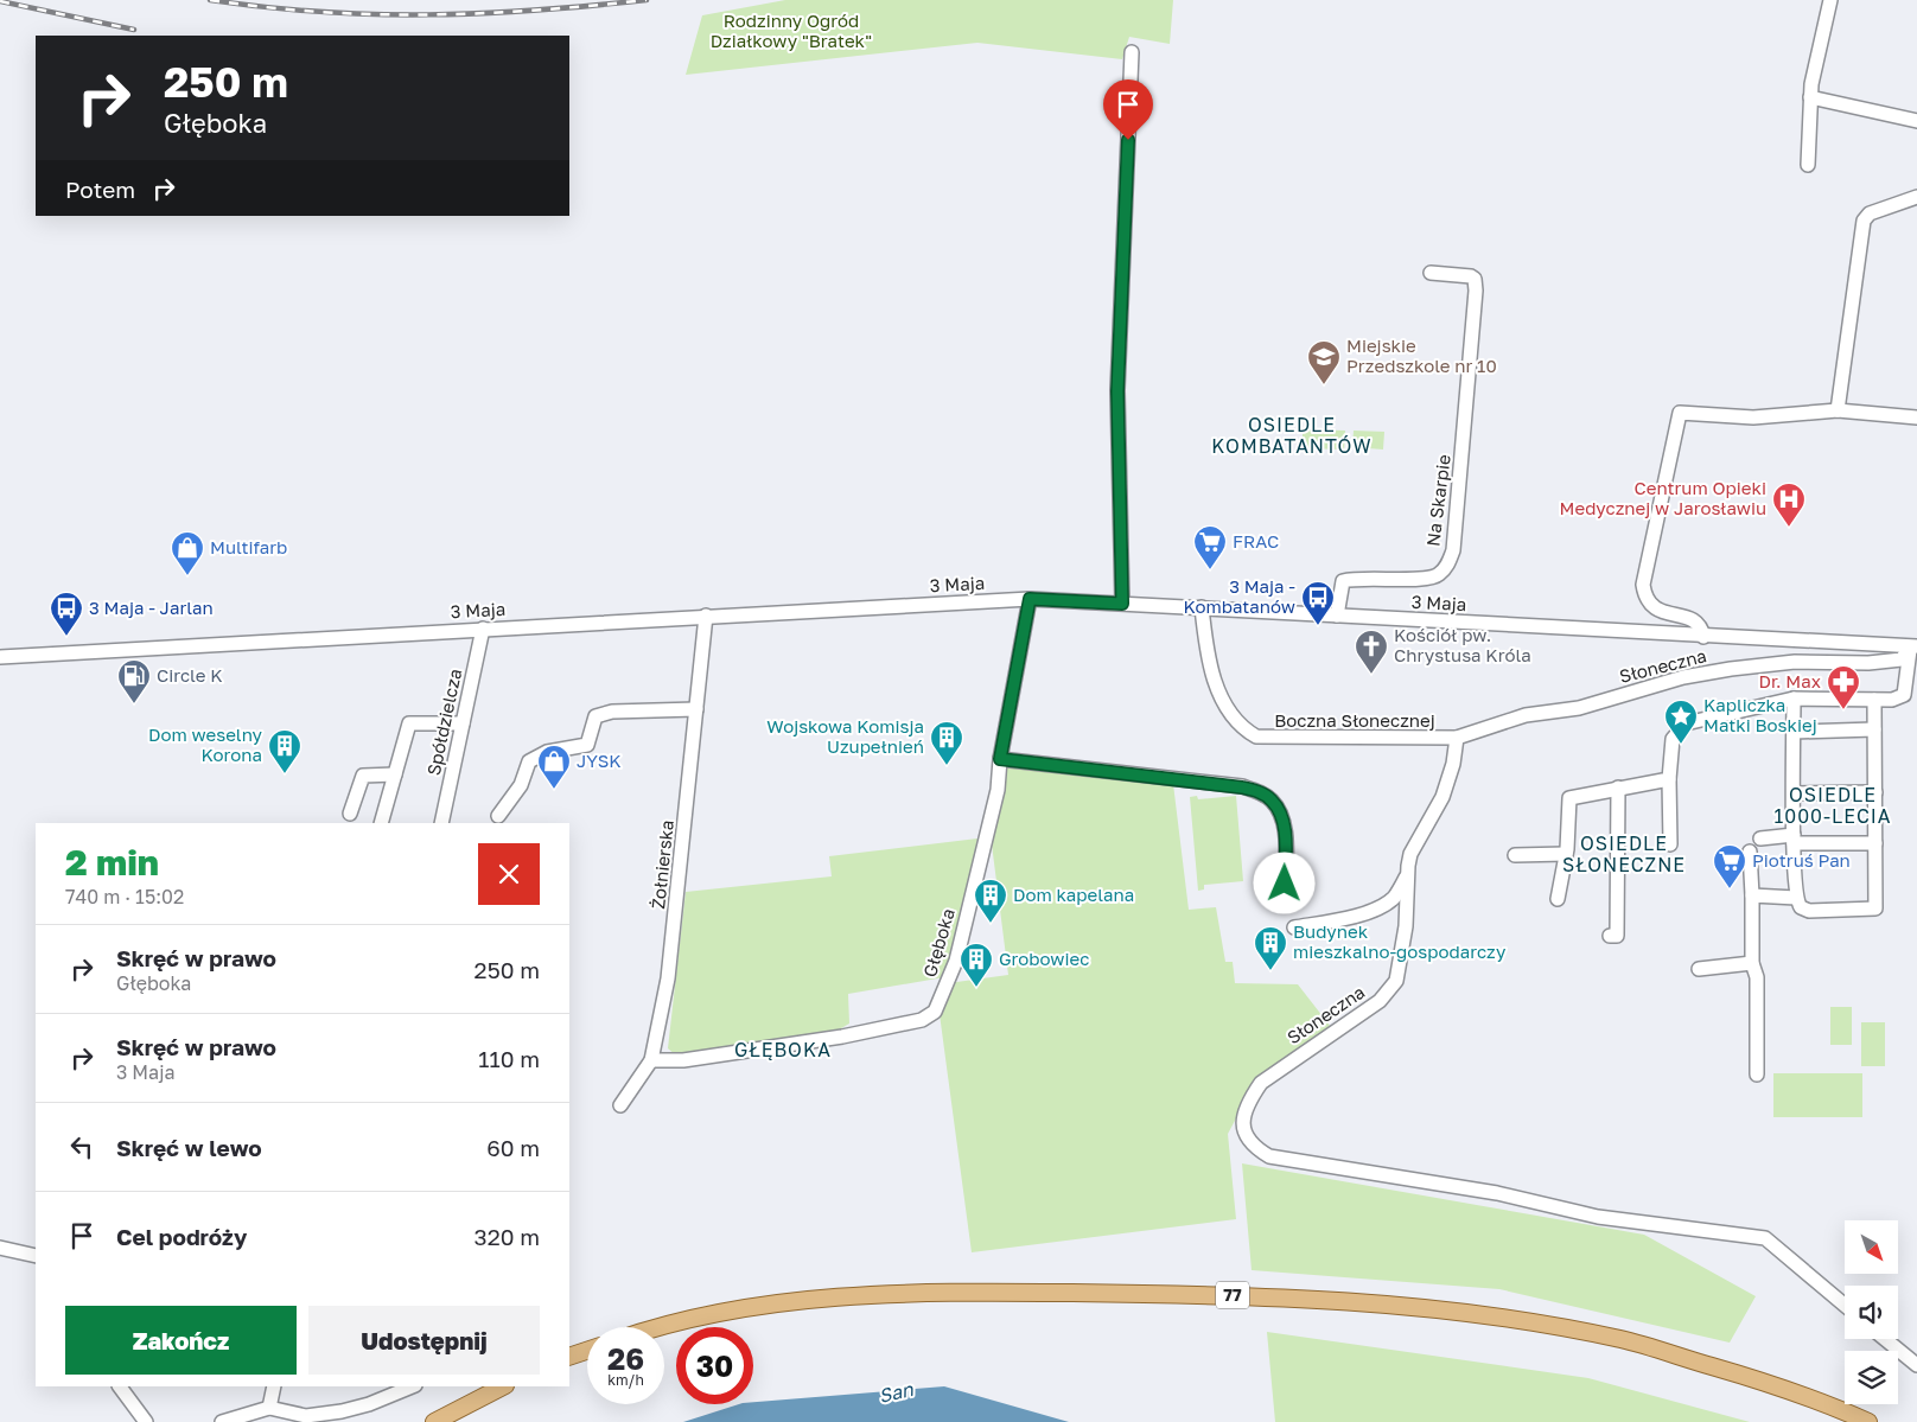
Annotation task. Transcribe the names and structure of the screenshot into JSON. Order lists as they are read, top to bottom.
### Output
{
  "streets": {
    "main road": ["77"],
    "street": [
      "Na Skarpie",
      "3 Maja",
      "Słoneczna",
      "Boczna Słonecznej",
      "Spółdzielcza",
      "Żołnierska",
      "Głęboka"
    ]
  },
  "crossings": [
    ["Na Skarpie", "3 Maja"],
    ["3 Maja", "Słoneczna"],
    ["3 Maja", "Boczna Słonecznej"],
    ["3 Maja", "Spółdzielcza"],
    ["3 Maja", "Żołnierska"],
    ["3 Maja", "Głęboka"],
    ["Słoneczna", "Boczna Słonecznej"],
    ["Żołnierska", "Głęboka"]
  ],
  "districts": [
    "OSIEDLE KOMBATANTÓW",
    "OSIEDLE 1000-LECIA",
    "OSIEDLE SŁONECZNE",
    "GŁĘBOKA"
  ],
  "water": ["San"],
  "parks": ["Rodzinny Ogród Działkowy \"Bratek\""],
  "places": {
    "school or university": ["Miejskie Przedszkole nr 10"],
    "hospital": ["Centrum Opieki Medycznej w Jarosławiu"],
    "supermarket": ["FRAC", "Piotruś Pan"],
    "shop": ["Multifarb", "JYSK"],
    "bus stop": ["3 Maja - Kombatanów", "3 Maja - Jarlan"],
    "church": ["Kościół pw. Chrystusa Króla"],
    "fuel station": ["Circle K"],
    "pharmacy": ["Dr. Max"],
    "place": ["Kapliczka Matki Boskiej"],
    "building": [
      "Wojskowa Komisja Uzupełnień",
      "Dom weselny Korona",
      "Dom kapelana",
      "Budynek mieszkalno-gospodarczy",
      "Grobowiec"
    ]
  },
  "north": "bottom right",
  "page": {
    "turn": ["250 m", "Głęboka"],
    "then": "Potem",
    "heading": ["2 min", "740 m · 15:02"],
    "list": [
      {
        "name": "Skręć w prawo",
        "note": "Głęboka",
        "value": "250 m"
      },
      {
        "name": "Skręć w prawo",
        "note": "3 Maja",
        "value": "110 m"
      },
      {
        "name": "Skręć w lewo",
        "value": "60 m"
      },
      {
        "name": "Cel podróży",
        "value": "320 m"
      }
    ],
    "buttons": ["Zakończ", "Udostępnij"],
    "speed": "26 km/h",
    "limit": "30"
  }
}
